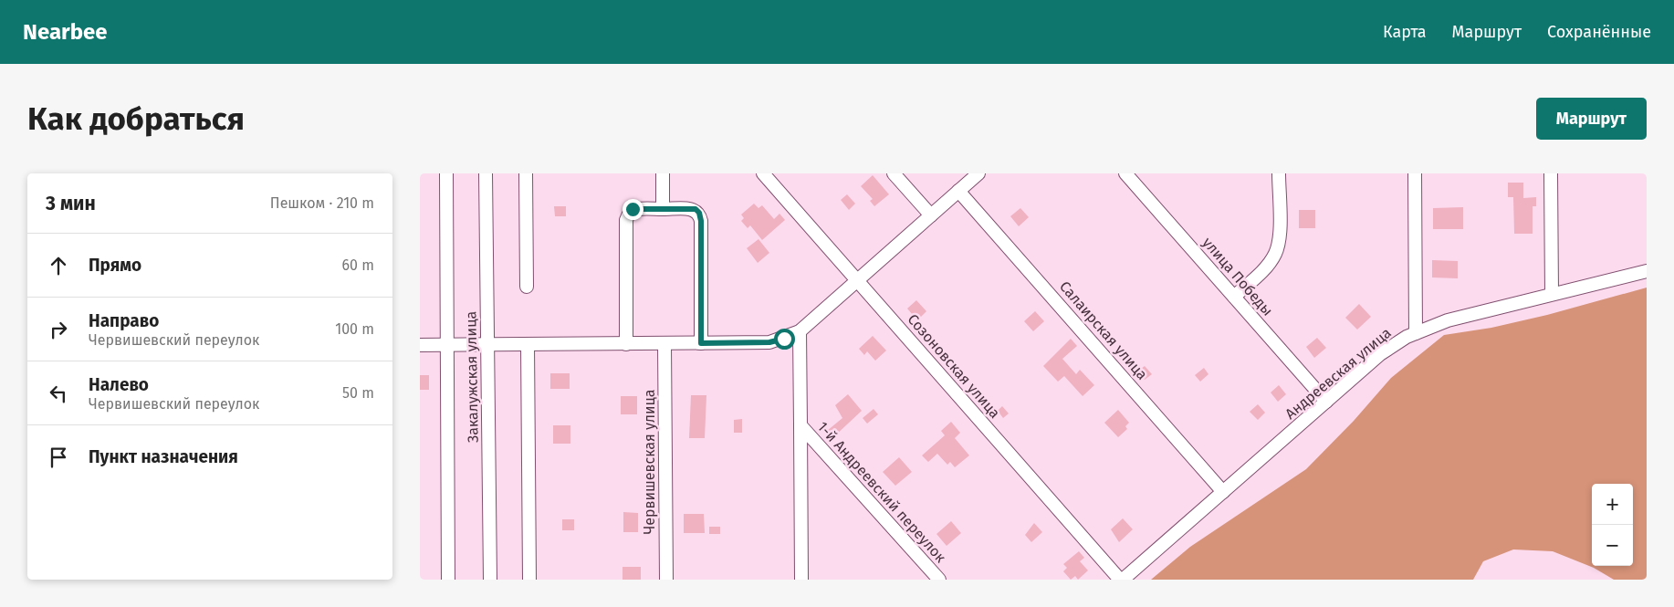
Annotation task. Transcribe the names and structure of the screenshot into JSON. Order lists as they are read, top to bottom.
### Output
{
  "streets": {
    "street": [
      "улица Победы",
      "Салаирская улица",
      "Созоновская улица",
      "Андреевская улица",
      "Закалужская улица",
      "Червишевская улица",
      "1-й Андреевский переулок"
    ]
  },
  "crossings": [
    ["улица Победы", "Андреевская улица"],
    ["Салаирская улица", "Андреевская улица"],
    ["Созоновская улица", "Андреевская улица"]
  ],
  "page": {
    "header": "Nearbee",
    "nav": ["Карта", "Маршрут", "Сохранённые"],
    "buttons": "Маршрут",
    "title": "Как добраться",
    "heading": ["3 мин", "Пешком · 210 m"],
    "list": [
      ["Прямо", "60 m"],
      ["Направо", "Червишевский переулок", "100 m"],
      ["Налево", "Червишевский переулок", "50 m"],
      "Пункт назначения"
    ],
    "map_buttons": ["+", "−"]
  }
}
